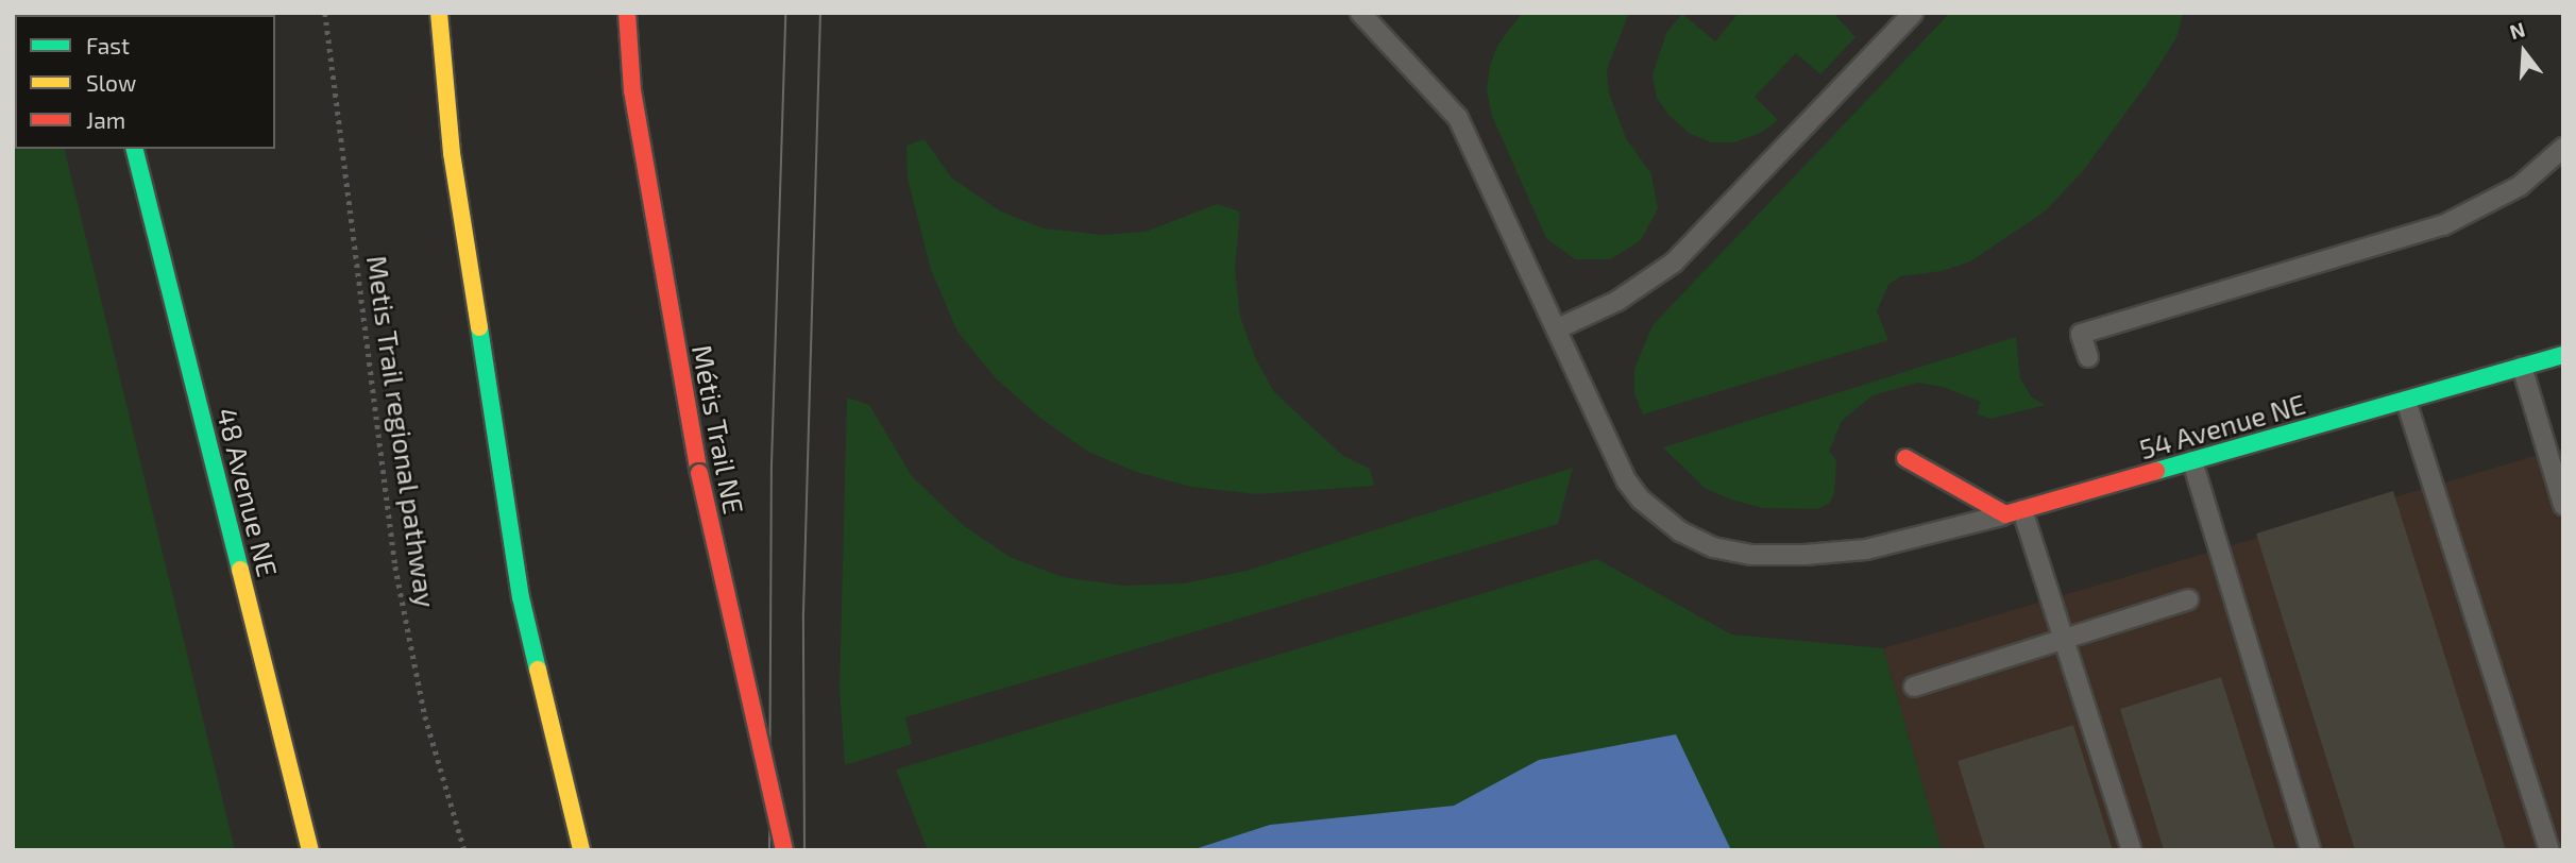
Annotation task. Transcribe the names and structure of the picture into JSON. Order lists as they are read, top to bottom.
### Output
{
  "streets": {
    "main road": ["54 Avenue NE", "Métis Trail NE", "48 Avenue NE"],
    "path": ["Metis Trail regional pathway"]
  },
  "legend": ["Fast", "Slow", "Jam"],
  "north": "top"
}
